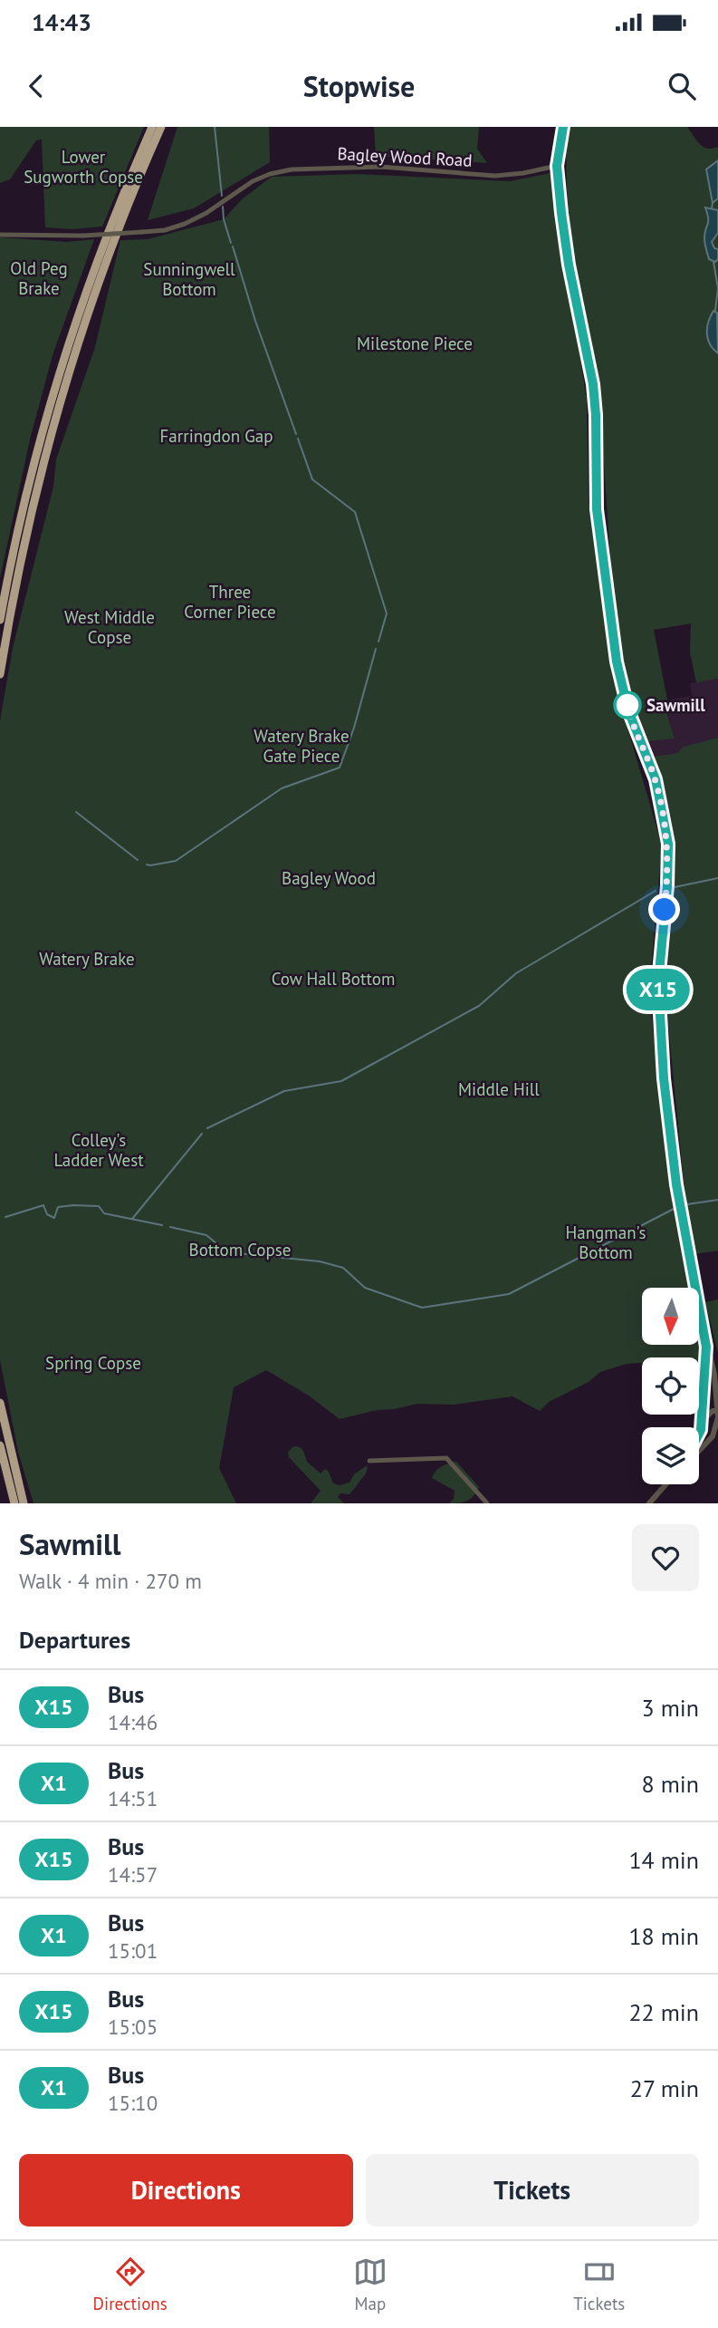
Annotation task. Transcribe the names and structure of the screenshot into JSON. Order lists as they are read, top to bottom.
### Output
{
  "streets": {
    "street": ["Bagley Wood Road"]
  },
  "parks": [
    "Lower Sugworth Copse",
    "Old Peg Brake",
    "Sunningwell Bottom",
    "Milestone Piece",
    "Farringdon Gap",
    "Three Corner Piece",
    "West Middle Copse",
    "Watery Brake Gate Piece",
    "Bagley Wood",
    "Watery Brake",
    "Cow Hall Bottom",
    "Middle Hill",
    "Colley's Ladder West",
    "Hangman's Bottom",
    "Bottom Copse",
    "Spring Copse"
  ],
  "places": ["Sawmill"],
  "lines": ["bus line X15"],
  "north": "bottom",
  "page": {
    "status": "14:43",
    "header": "Stopwise",
    "on_map": "X15",
    "heading": [
      ["Sawmill", "Walk · 4 min · 270 m"],
      "Departures"
    ],
    "list": [
      {
        "mark": "X15",
        "name": "Bus",
        "note": "14:46",
        "value": "3 min"
      },
      {
        "mark": "X1",
        "name": "Bus",
        "note": "14:51",
        "value": "8 min"
      },
      {
        "mark": "X15",
        "name": "Bus",
        "note": "14:57",
        "value": "14 min"
      },
      {
        "mark": "X1",
        "name": "Bus",
        "note": "15:01",
        "value": "18 min"
      },
      {
        "mark": "X15",
        "name": "Bus",
        "note": "15:05",
        "value": "22 min"
      },
      {
        "mark": "X1",
        "name": "Bus",
        "note": "15:10",
        "value": "27 min"
      }
    ],
    "buttons": ["Directions", "Tickets"],
    "tabs": ["Directions", "Map", "Tickets"]
  }
}
